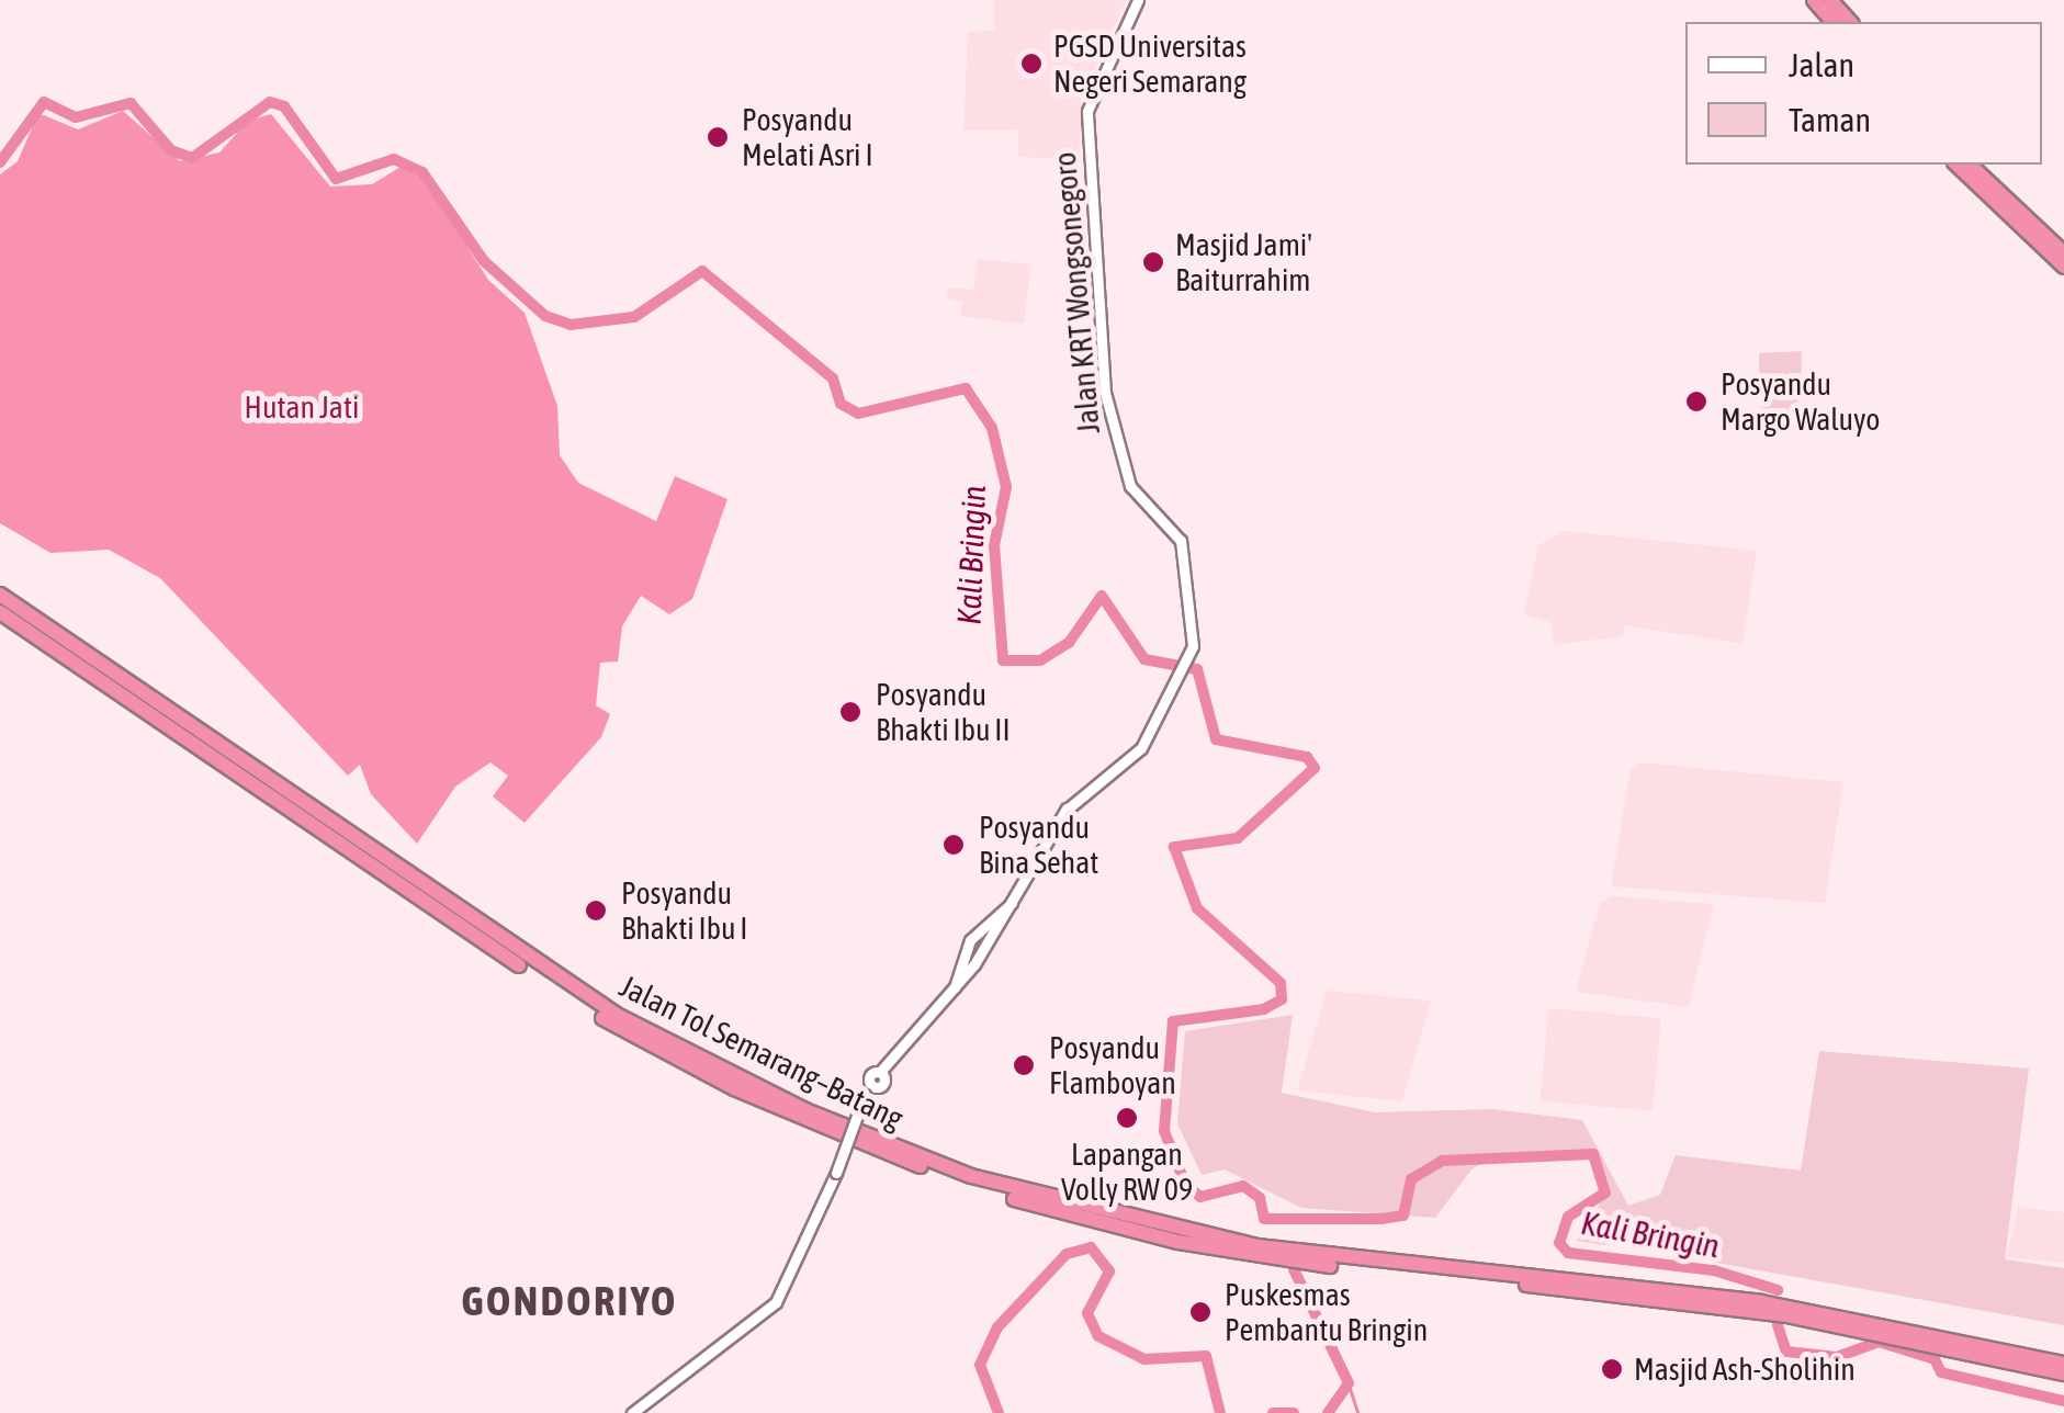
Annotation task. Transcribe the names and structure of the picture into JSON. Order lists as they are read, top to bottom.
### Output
{
  "streets": {
    "highway": ["Jalan Tol Semarang–Batang"],
    "street": ["Jalan KRT Wongsonegoro"]
  },
  "districts": ["GONDORIYO"],
  "water": ["Kali Bringin"],
  "parks": ["Hutan Jati"],
  "places": [
    "PGSD Universitas Negeri Semarang",
    "Posyandu Melati Asri I",
    "Masjid Jami' Baiturrahim",
    "Posyandu Margo Waluyo",
    "Posyandu Bhakti Ibu II",
    "Posyandu Bina Sehat",
    "Posyandu Bhakti Ibu I",
    "Posyandu Flamboyan",
    "Lapangan Volly RW 09",
    "Puskesmas Pembantu Bringin",
    "Masjid Ash-Sholihin"
  ],
  "legend": ["Jalan", "Taman"]
}
